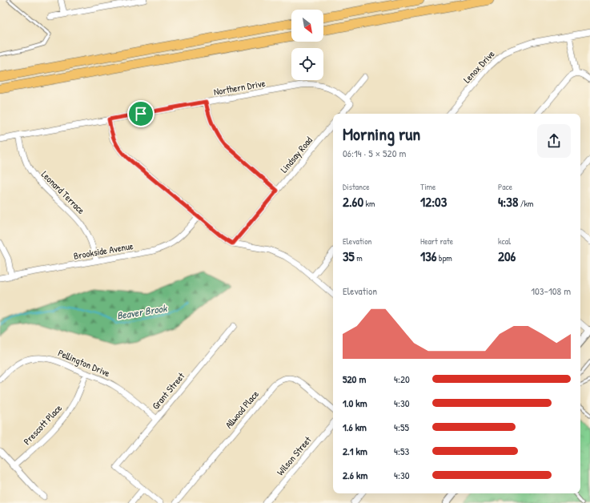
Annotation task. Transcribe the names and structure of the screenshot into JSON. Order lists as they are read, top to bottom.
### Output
{
  "streets": {
    "street": [
      "Lenox Drive",
      "Northern Drive",
      "Lindsay Road",
      "Leonard Terrace",
      "Brookside Avenue",
      "Pellington Drive",
      "Grant Street",
      "Allwood Place",
      "Prescott Place",
      "Wilson Street"
    ]
  },
  "crossings": [
    ["Northern Drive", "Leonard Terrace"],
    ["Leonard Terrace", "Brookside Avenue"],
    ["Pellington Drive", "Grant Street"],
    ["Pellington Drive", "Prescott Place"]
  ],
  "water": ["Beaver Brook"],
  "north": "bottom right",
  "page": {
    "heading": ["Morning run", "06:14 · 5 × 520 m"],
    "stats": [
      ["Distance", "2.60 km"],
      ["Time", "12:03"],
      ["Pace", "4:38 /km"],
      ["Elevation", "35 m"],
      ["Heart rate", "136 bpm"],
      ["kcal", "206"]
    ],
    "chart": ["Elevation", "103–108 m"],
    "list": [
      {
        "name": "520 m",
        "note": "4:20"
      },
      {
        "name": "1.0 km",
        "note": "4:30"
      },
      {
        "name": "1.6 km",
        "note": "4:55"
      },
      {
        "name": "2.1 km",
        "note": "4:53"
      },
      {
        "name": "2.6 km",
        "note": "4:30"
      }
    ]
  }
}
